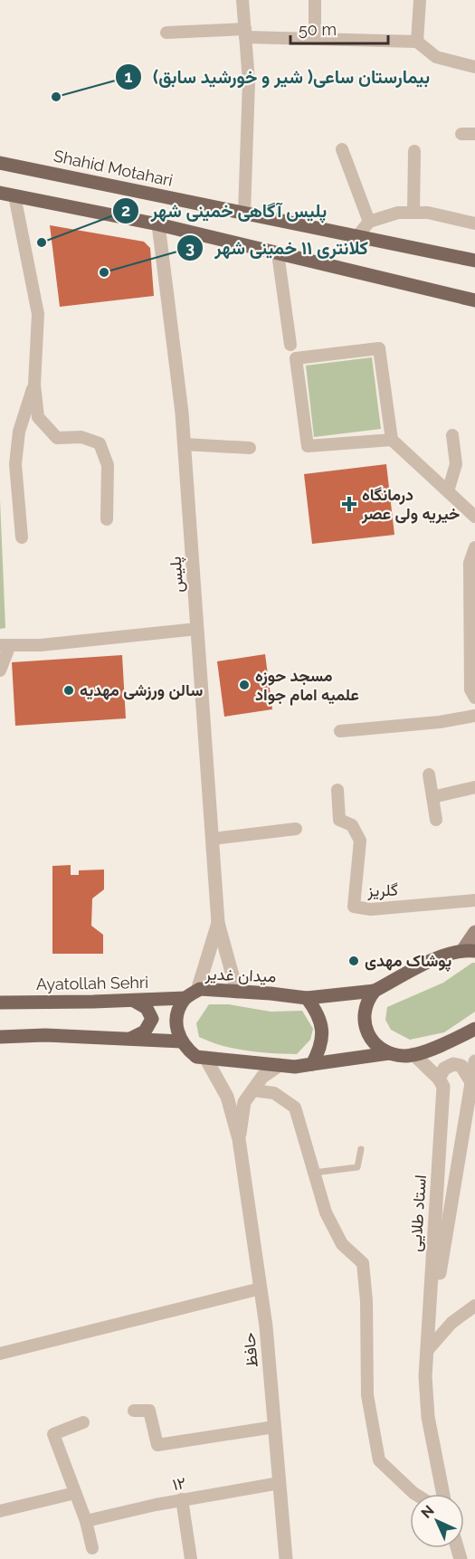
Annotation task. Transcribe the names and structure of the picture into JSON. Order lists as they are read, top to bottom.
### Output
{
  "streets": {
    "main road": ["Shahid Motahari", "میدان غدیر", "Ayatollah Sehri"],
    "street": [
      "پلیس",
      "گلریز",
      "استاد طلایی",
      "حافظ",
      "۱۲"
    ]
  },
  "crossings": [
    ["میدان غدیر", "Ayatollah Sehri"],
    ["حافظ", "۱۲"]
  ],
  "places": {
    "other": [
      "(بیمارستان ساعی( شیر و خورشید سابق",
      "پلیس آگاهی خمینی شهر",
      "کلانتری ۱۱ خمینی شهر",
      "مسجد حوزه علمیه امام جواد",
      "سالن ورزشی مهدیه",
      "پوشاک مهدی"
    ],
    "health": ["درمانگاه خیریه ولی عصر"]
  },
  "scale_bar": "50 m",
  "north": "top left"
}
